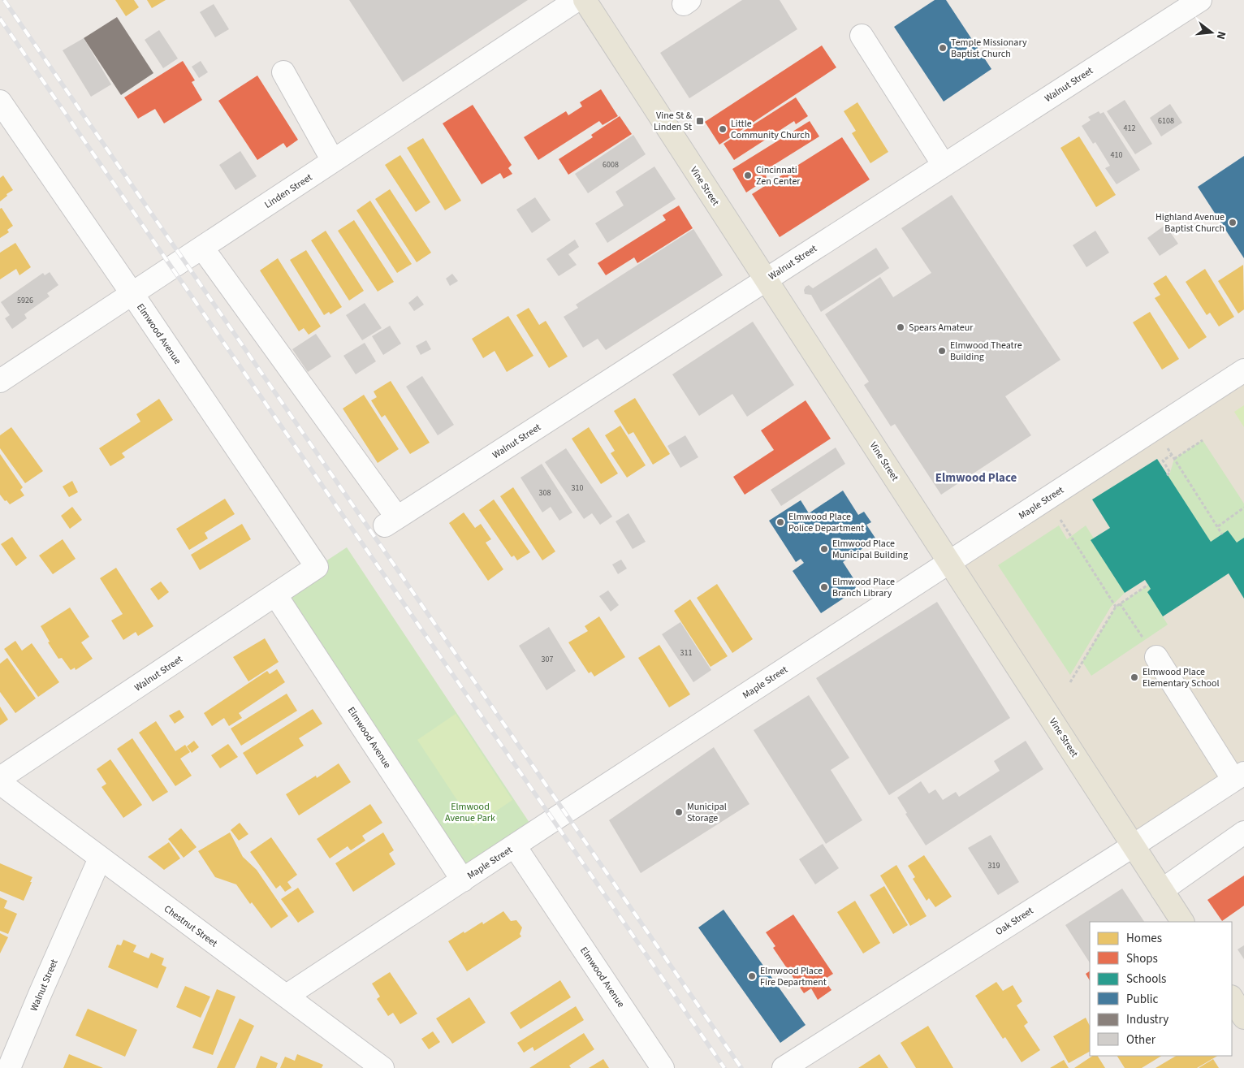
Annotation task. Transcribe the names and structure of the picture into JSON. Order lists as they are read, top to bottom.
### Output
{
  "streets": {
    "main road": ["Vine Street"],
    "street": [
      "Walnut Street",
      "Linden Street",
      "Elmwood Avenue",
      "Maple Street",
      "Oak Street",
      "Chestnut Street"
    ]
  },
  "crossings": [
    ["Walnut Street", "Vine Street"],
    ["Walnut Street", "Linden Street"],
    ["Walnut Street", "Elmwood Avenue"],
    ["Walnut Street", "Chestnut Street"],
    ["Vine Street", "Maple Street"],
    ["Vine Street", "Oak Street"],
    ["Linden Street", "Elmwood Avenue"],
    ["Elmwood Avenue", "Maple Street"],
    ["Maple Street", "Chestnut Street"]
  ],
  "districts": ["Elmwood Place"],
  "parks": ["Elmwood Avenue Park"],
  "places": {
    "other": [
      "Temple Missionary Baptist Church",
      "Little Community Church",
      "Cincinnati Zen Center",
      "Highland Avenue Baptist Church",
      "Spears Amateur",
      "Elmwood Theatre Building",
      "Elmwood Place Police Department",
      "Elmwood Place Municipal Building",
      "Elmwood Place Branch Library",
      "Elmwood Place Elementary School",
      "Municipal Storage",
      "Elmwood Place Fire Department"
    ],
    "transit": ["Vine St & Linden St"]
  },
  "house_numbers": [
    "6108",
    "412",
    "410",
    "6008",
    "5926",
    "310",
    "308",
    "311",
    "307",
    "319"
  ],
  "legend": [
    "Homes",
    "Shops",
    "Schools",
    "Public",
    "Industry",
    "Other"
  ],
  "north": "right"
}
